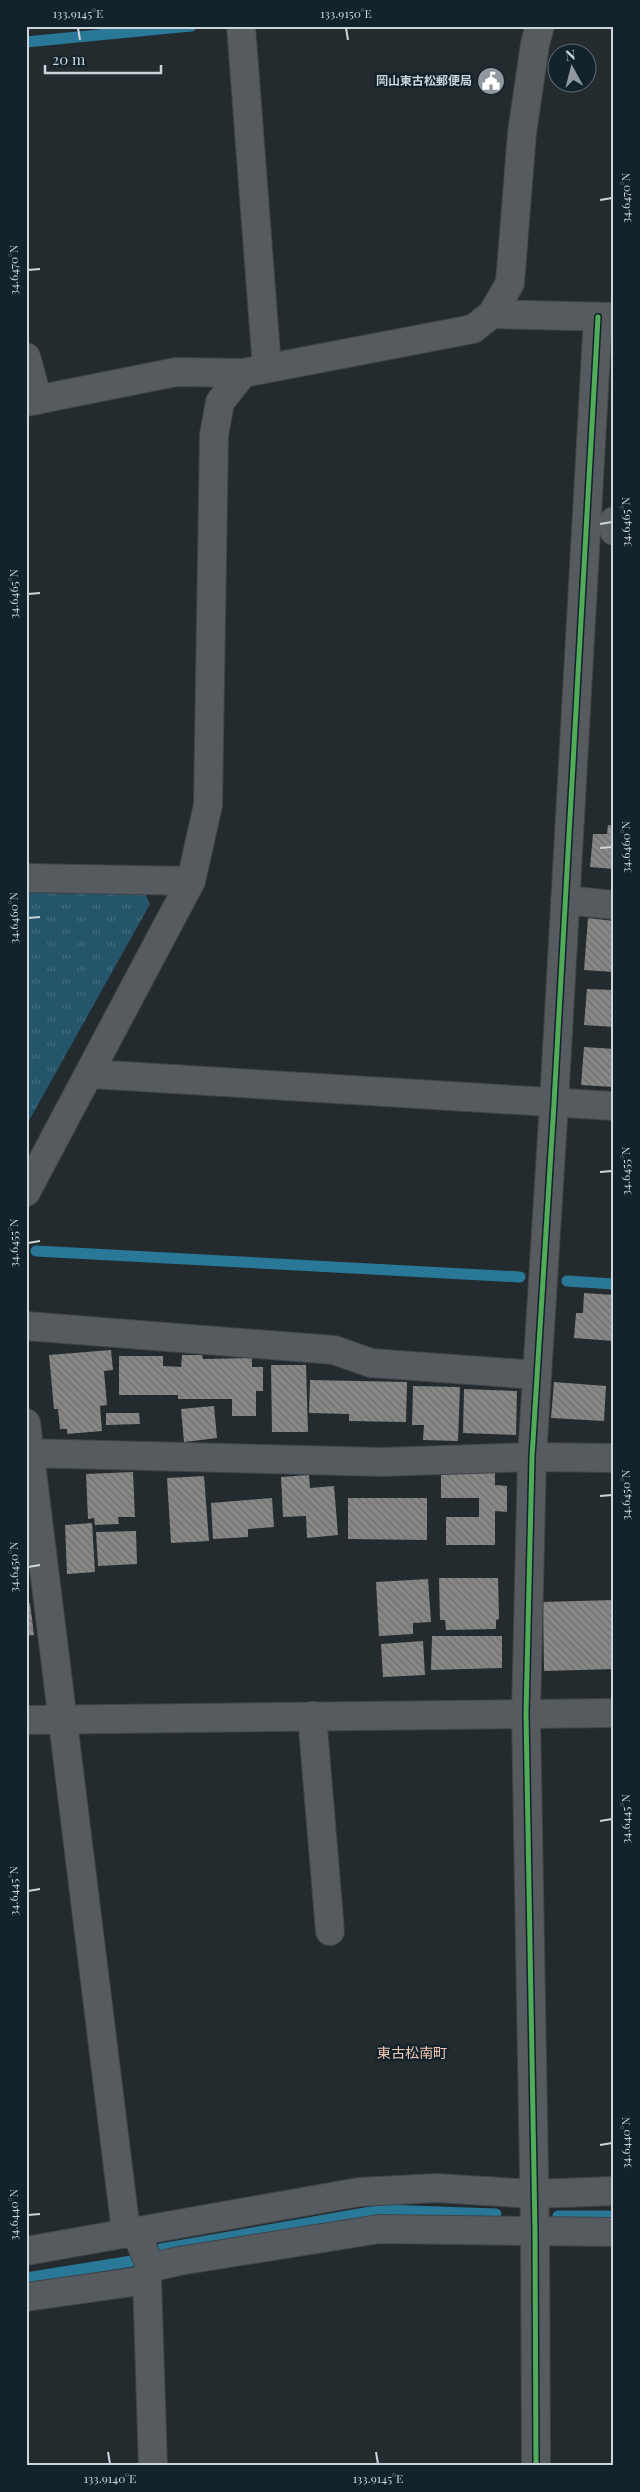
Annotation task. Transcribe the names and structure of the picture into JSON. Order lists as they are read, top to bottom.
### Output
{
  "districts": ["東古松南町"],
  "places": {
    "public building": ["岡山東古松郵便局"]
  },
  "scale_bar": "20 m",
  "north": "top",
  "coordinates": [
    "133.9145°E",
    "133.9150°E",
    "34.6470°N",
    "34.6465°N",
    "34.6460°N",
    "34.6455°N",
    "34.6450°N",
    "34.6445°N",
    "34.6440°N",
    "133.9140°E"
  ]
}
